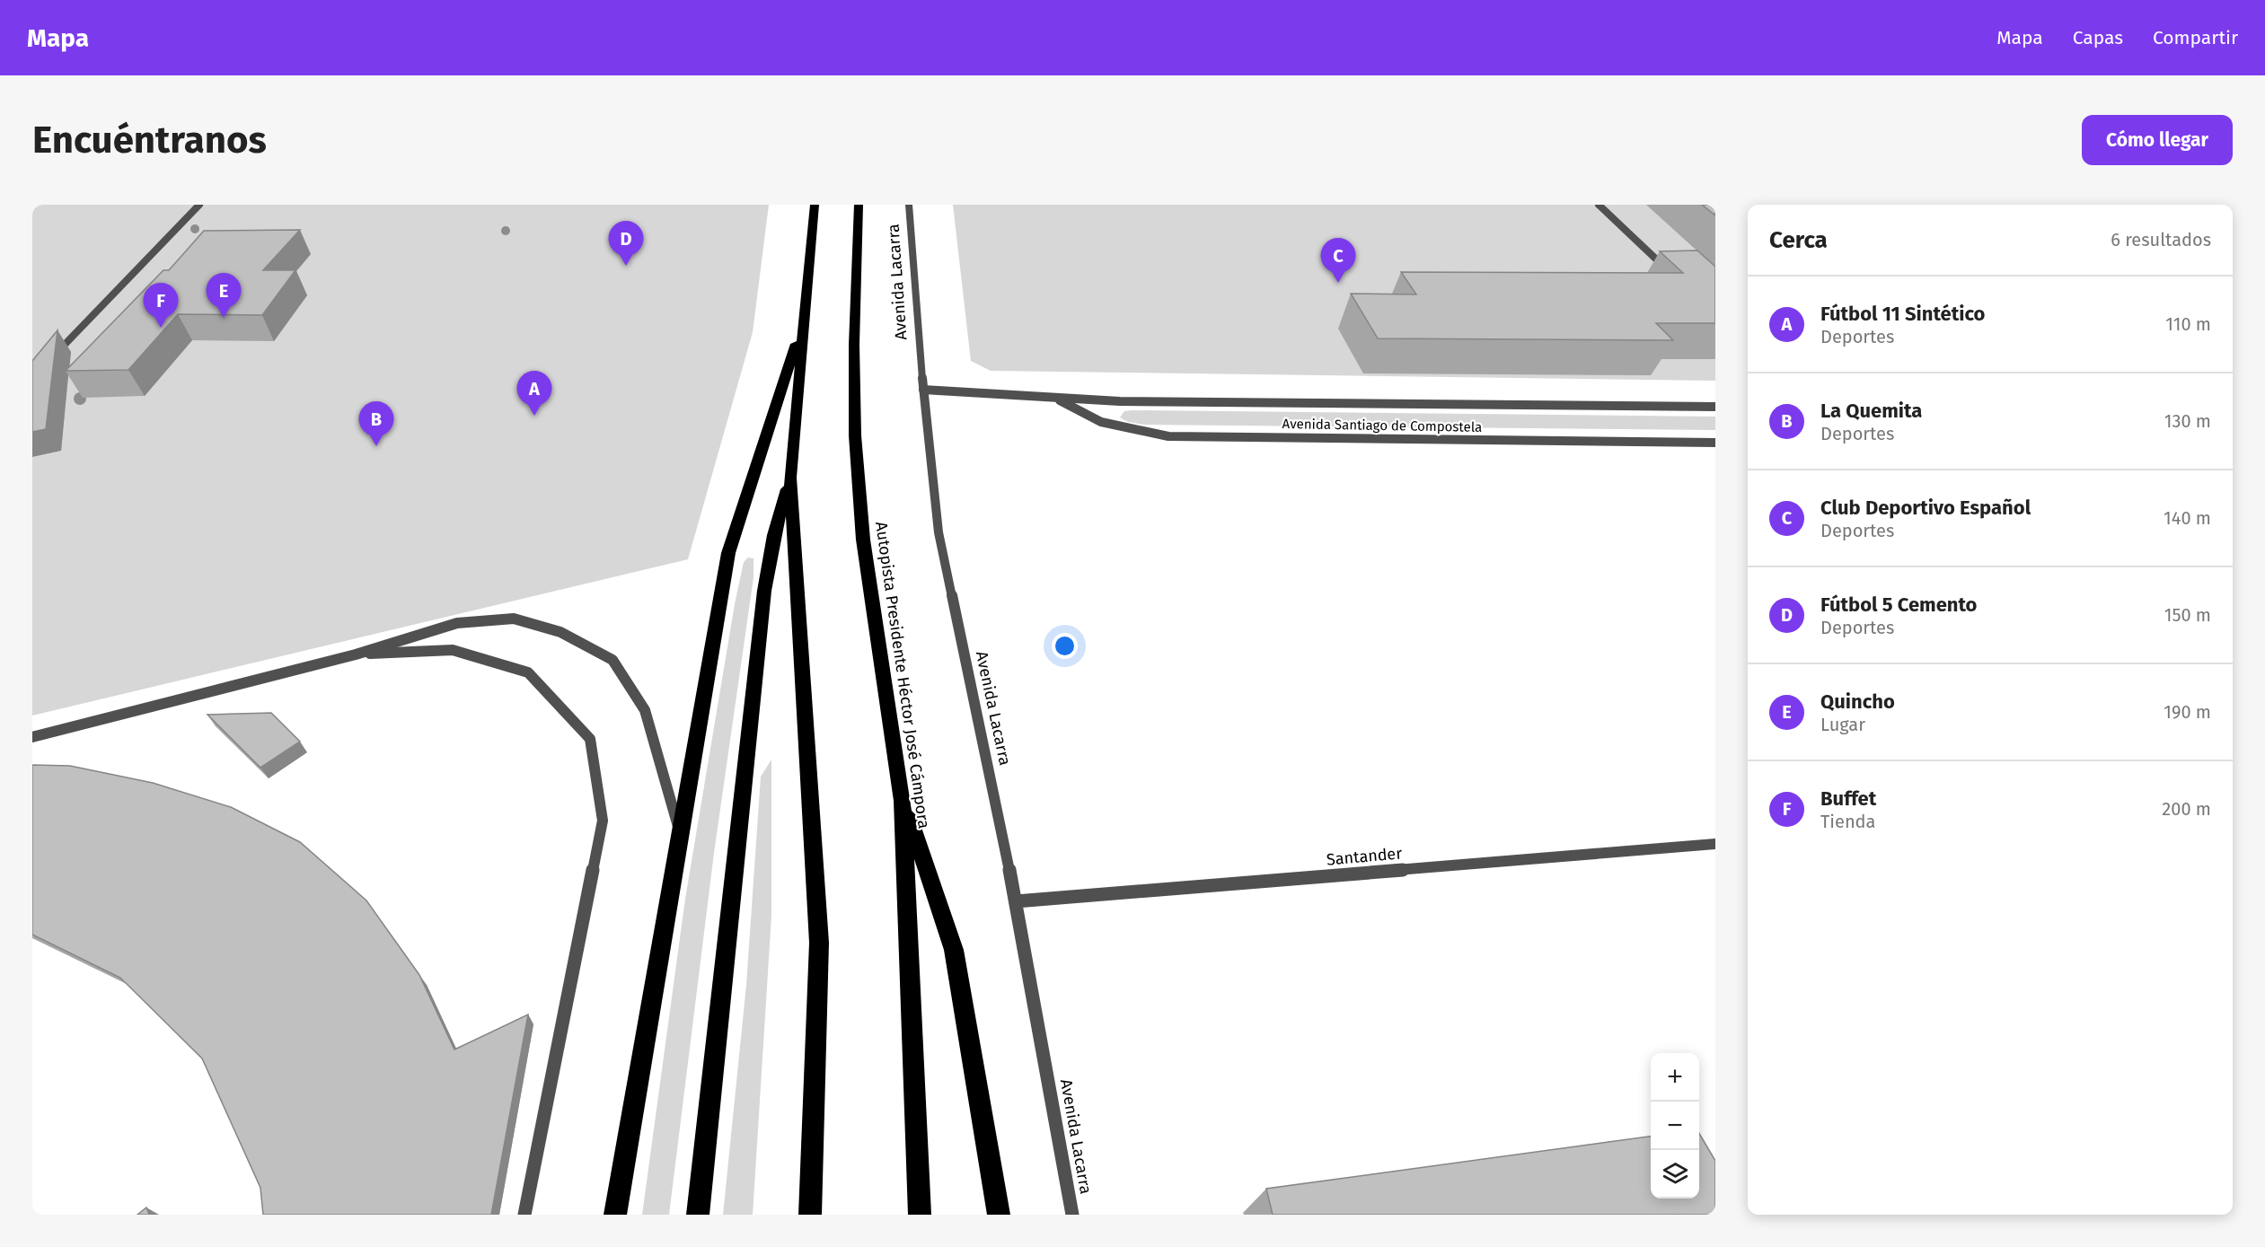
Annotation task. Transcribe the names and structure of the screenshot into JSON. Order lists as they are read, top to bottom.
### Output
{
  "streets": {
    "highway": ["Autopista Presidente Héctor José Cámpora"],
    "street": ["Avenida Lacarra", "Avenida Santiago de Compostela", "Santander"]
  },
  "crossings": [
    ["Avenida Lacarra", "Avenida Santiago de Compostela"],
    ["Avenida Lacarra", "Santander"]
  ],
  "page": {
    "header": "Mapa",
    "nav": ["Mapa", "Capas", "Compartir"],
    "buttons": "Cómo llegar",
    "title": "Encuéntranos",
    "heading": ["Cerca", "6 resultados"],
    "pins": [
      "D",
      "C",
      "E",
      "F",
      "A",
      "B"
    ],
    "list": [
      {
        "mark": "A",
        "name": "Fútbol 11 Sintético",
        "note": "Deportes",
        "value": "110 m"
      },
      {
        "mark": "B",
        "name": "La Quemita",
        "note": "Deportes",
        "value": "130 m"
      },
      {
        "mark": "C",
        "name": "Club Deportivo Español",
        "note": "Deportes",
        "value": "140 m"
      },
      {
        "mark": "D",
        "name": "Fútbol 5 Cemento",
        "note": "Deportes",
        "value": "150 m"
      },
      {
        "mark": "E",
        "name": "Quincho",
        "note": "Lugar",
        "value": "190 m"
      },
      {
        "mark": "F",
        "name": "Buffet",
        "note": "Tienda",
        "value": "200 m"
      }
    ],
    "map_buttons": ["+", "−"]
  }
}
